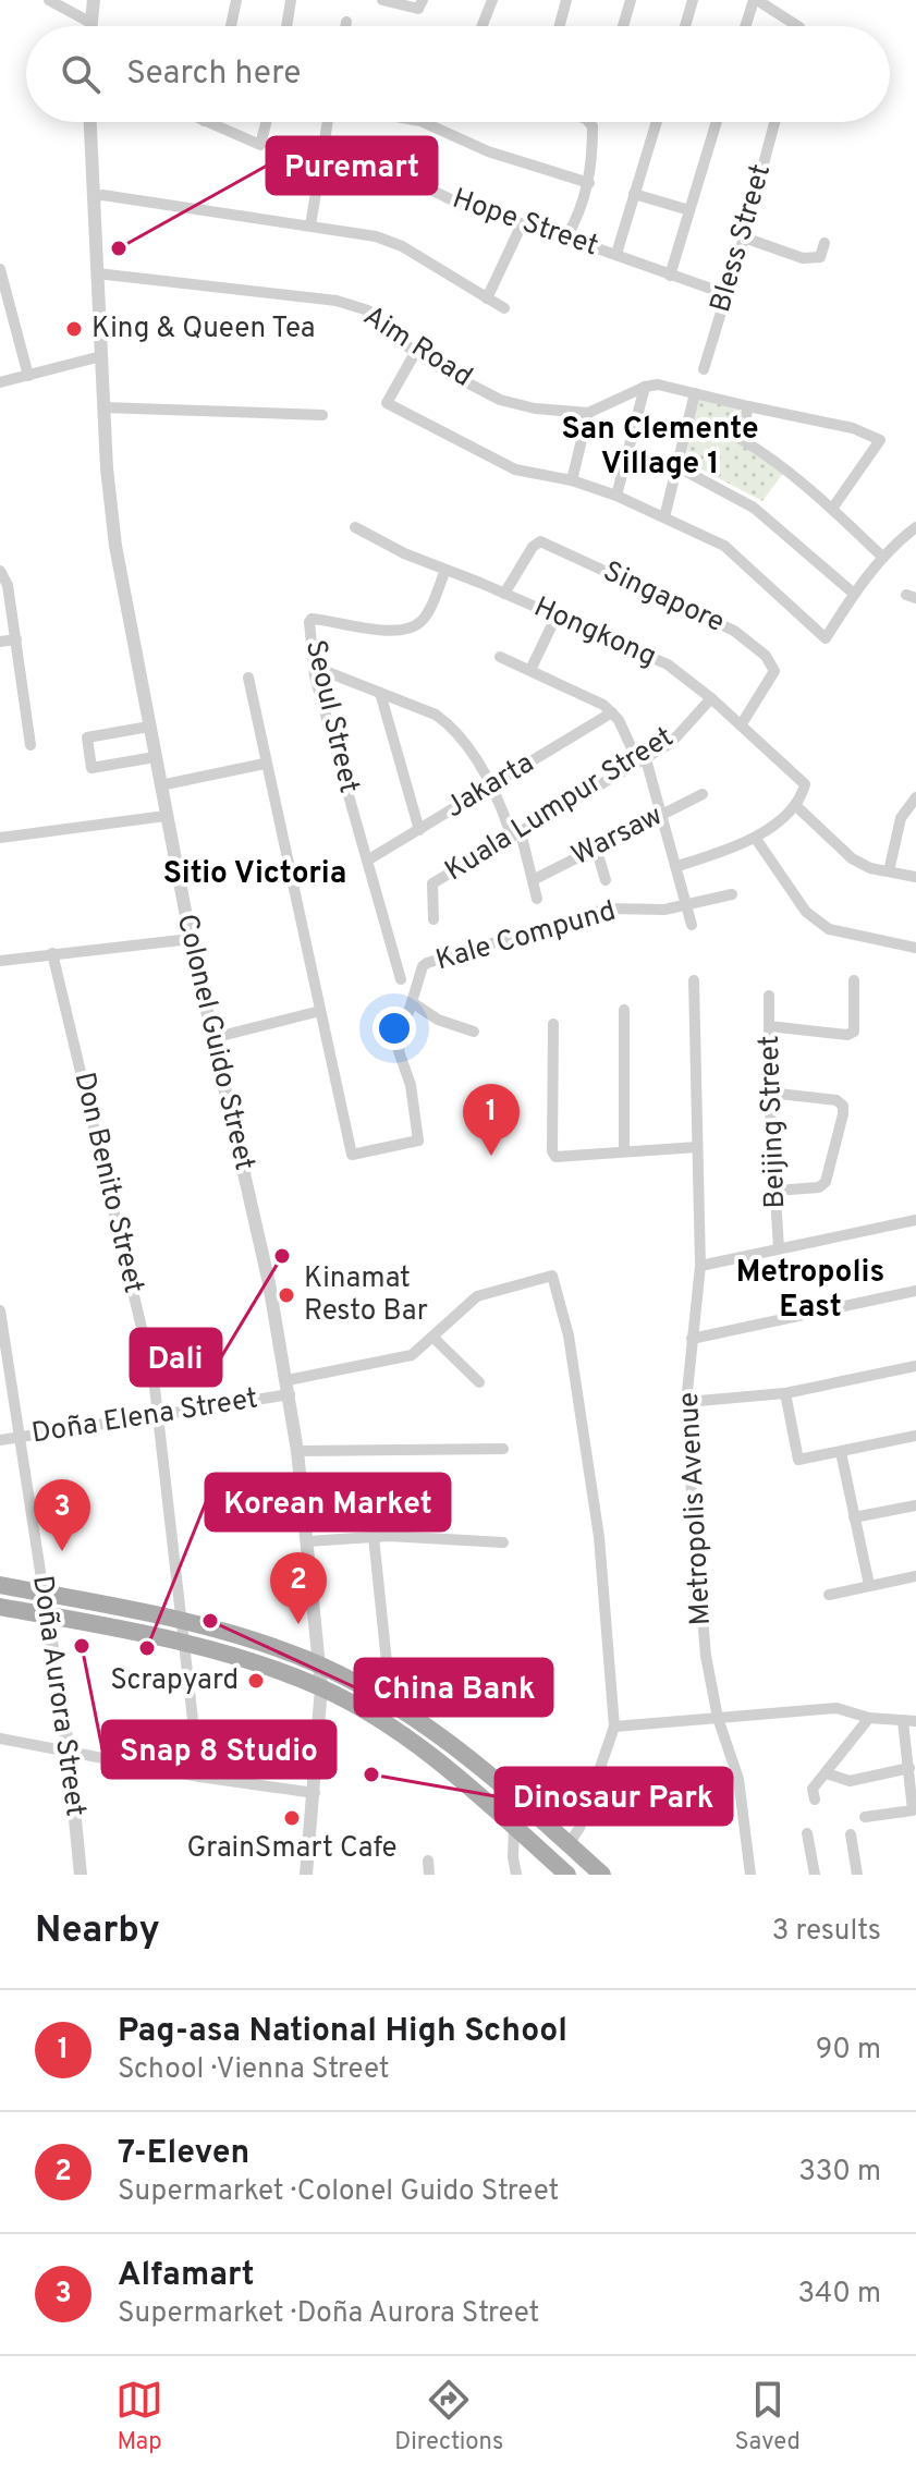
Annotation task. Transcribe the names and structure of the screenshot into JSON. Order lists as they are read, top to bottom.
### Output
{
  "streets": {
    "street": [
      "Hope Street",
      "Bless Street",
      "Aim Road",
      "Singapore",
      "Hongkong",
      "Seoul Street",
      "Jakarta",
      "Kuala Lumpur Street",
      "Warsaw",
      "Kale Compund",
      "Colonel Guido Street",
      "Beijing Street",
      "Don Benito Street",
      "Doña Elena Street",
      "Metropolis Avenue",
      "Doña Aurora Street"
    ]
  },
  "crossings": [
    ["Hope Street", "Bless Street"],
    ["Aim Road", "Colonel Guido Street"],
    ["Singapore", "Hongkong"],
    ["Hongkong", "Seoul Street"],
    ["Hongkong", "Kuala Lumpur Street"],
    ["Seoul Street", "Jakarta"],
    ["Colonel Guido Street", "Doña Elena Street"],
    ["Don Benito Street", "Doña Elena Street"],
    ["Doña Elena Street", "Doña Aurora Street"]
  ],
  "districts": ["San Clemente Village 1", "Sitio Victoria", "Metropolis East"],
  "places": [
    "Puremart",
    "King & Queen Tea",
    "Dali",
    "Kinamat Resto Bar",
    "China Bank",
    "Snap 8 Studio",
    "Korean Market",
    "Scrapyard",
    "Dinosaur Park",
    "GrainSmart Cafe"
  ],
  "page": {
    "search": "Search here",
    "pins": ["1", "3", "2"],
    "heading": ["Nearby", "3 results"],
    "list": [
      {
        "mark": "1",
        "name": "Pag-asa National High School",
        "note": "School · Vienna Street",
        "value": "90 m"
      },
      {
        "mark": "2",
        "name": "7-Eleven",
        "note": "Supermarket · Colonel Guido Street",
        "value": "330 m"
      },
      {
        "mark": "3",
        "name": "Alfamart",
        "note": "Supermarket · Doña Aurora Street",
        "value": "340 m"
      }
    ],
    "nav": ["Map", "Directions", "Saved"]
  }
}
